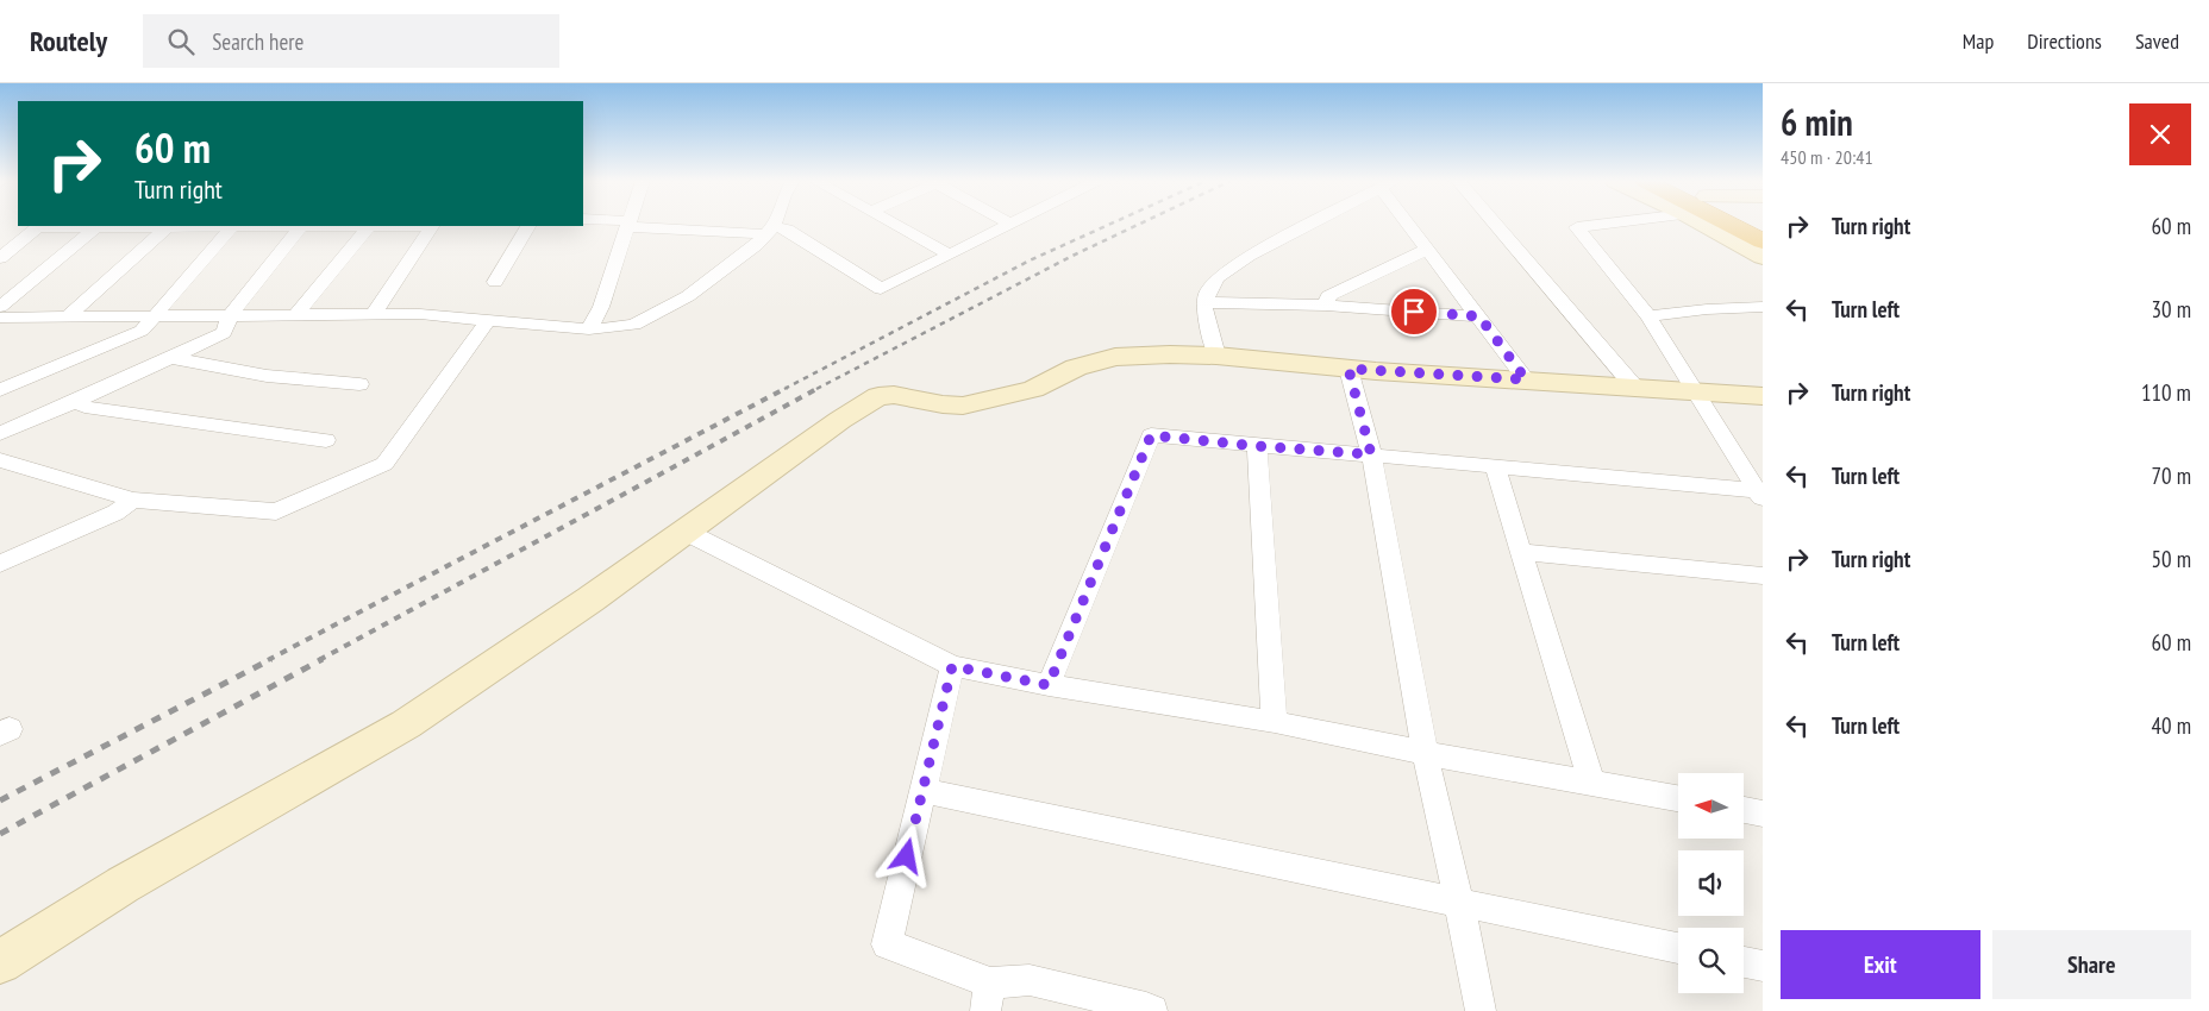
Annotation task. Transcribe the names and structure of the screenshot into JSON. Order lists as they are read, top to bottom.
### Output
{
  "north": "left",
  "page": {
    "header": "Routely",
    "search": "Search here",
    "nav": ["Map", "Directions", "Saved"],
    "heading": ["6 min", "450 m · 20:41"],
    "turn": ["60 m", "Turn right"],
    "list": [
      {
        "name": "Turn right",
        "value": "60 m"
      },
      {
        "name": "Turn left",
        "value": "30 m"
      },
      {
        "name": "Turn right",
        "value": "110 m"
      },
      {
        "name": "Turn left",
        "value": "70 m"
      },
      {
        "name": "Turn right",
        "value": "50 m"
      },
      {
        "name": "Turn left",
        "value": "60 m"
      },
      {
        "name": "Turn left",
        "value": "40 m"
      }
    ],
    "buttons": ["Exit", "Share"]
  }
}
